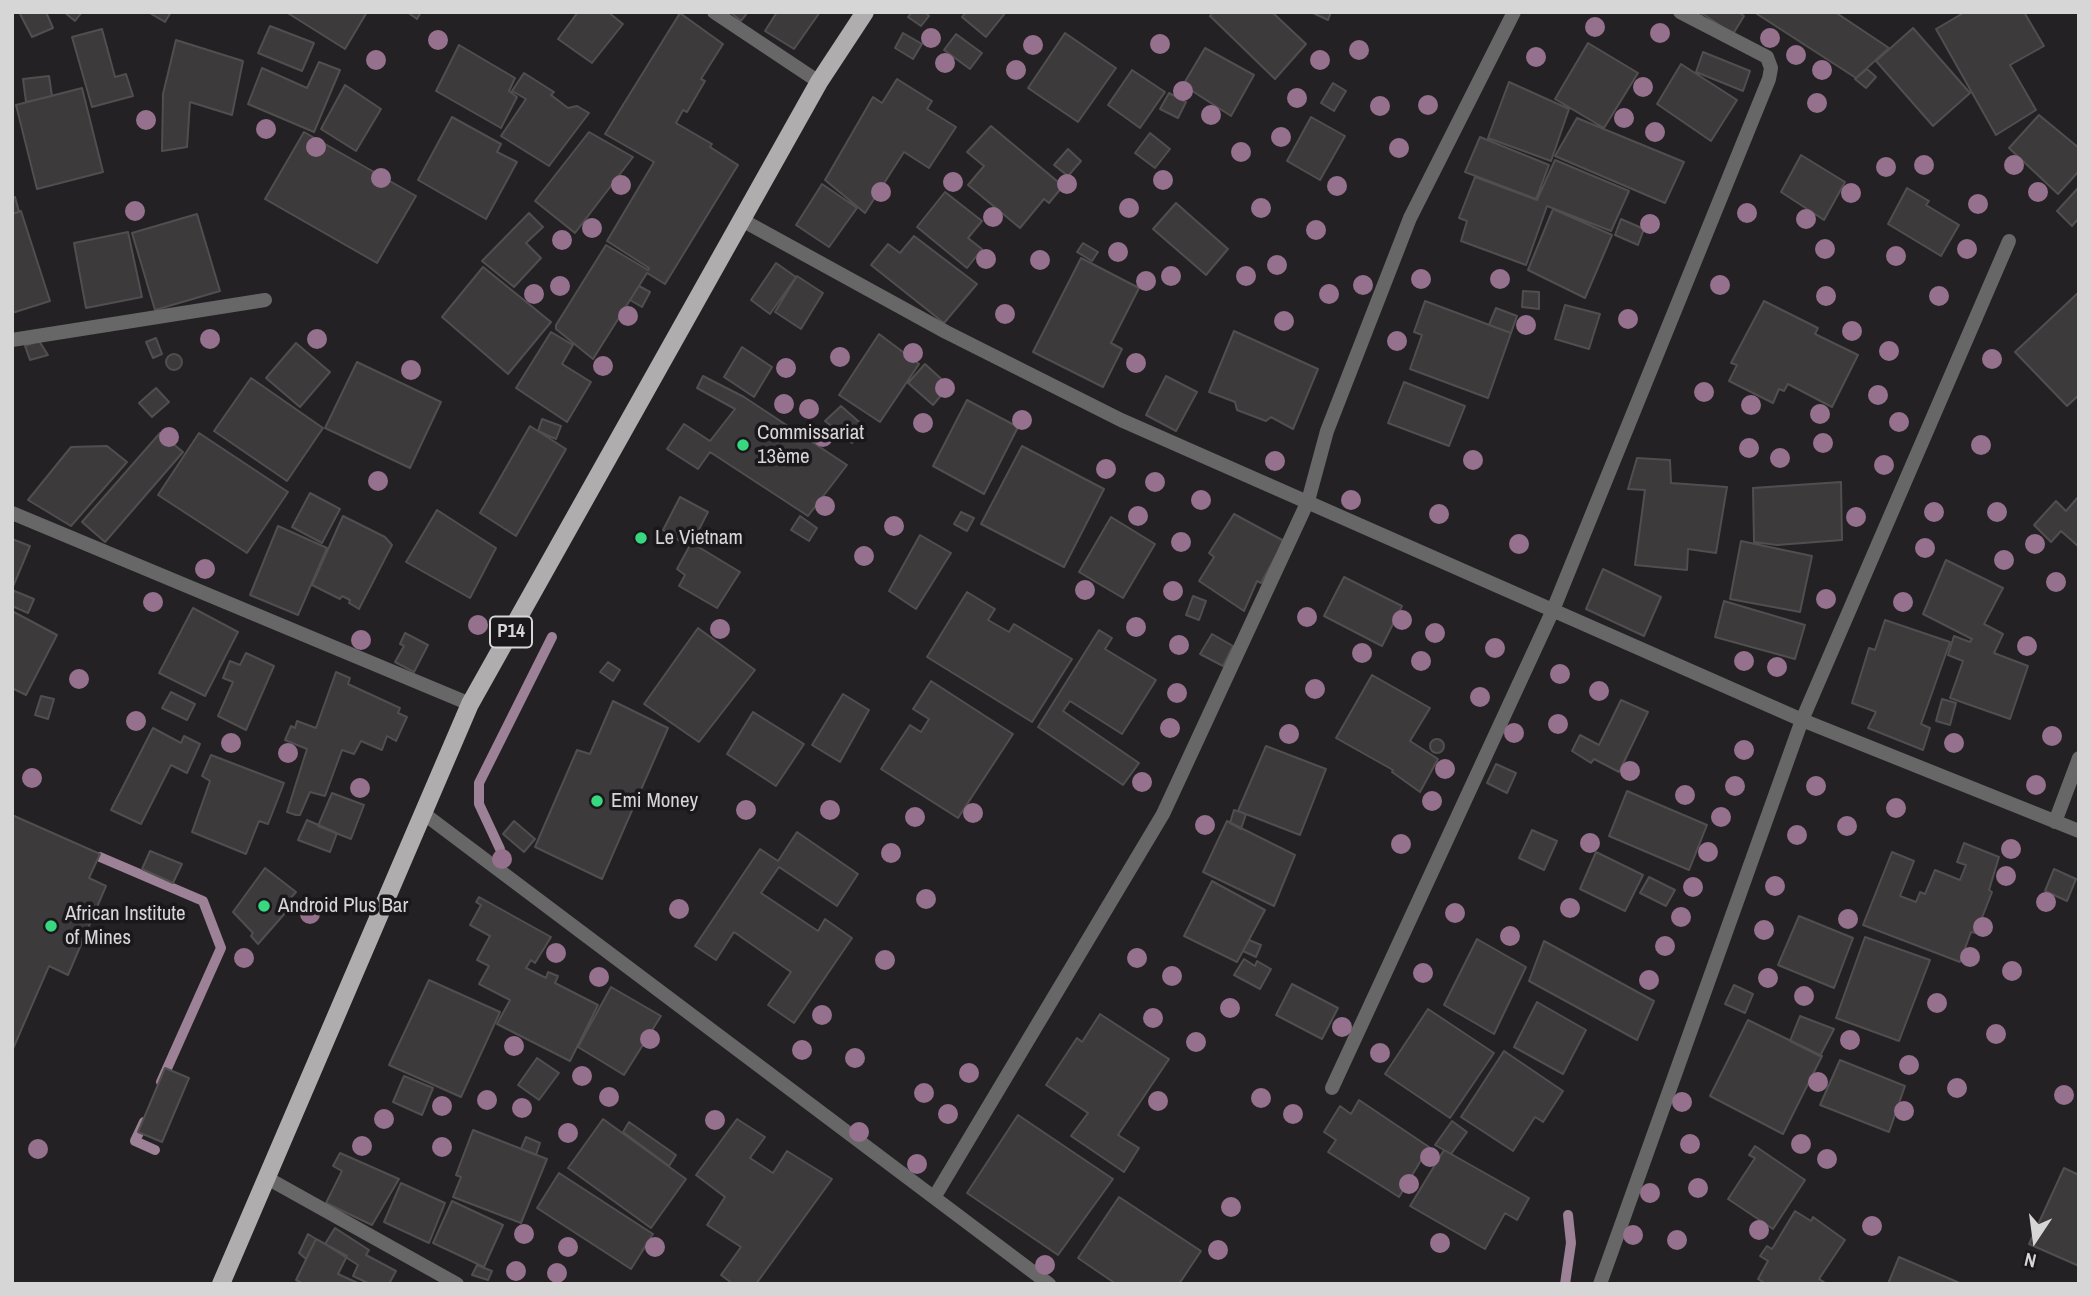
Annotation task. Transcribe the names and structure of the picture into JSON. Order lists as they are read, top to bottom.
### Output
{
  "streets": {
    "main road": ["P14"]
  },
  "places": [
    "Commissariat 13ème",
    "Le Vietnam",
    "Emi Money",
    "Android Plus Bar",
    "African Institute of Mines"
  ],
  "north": "bottom"
}
